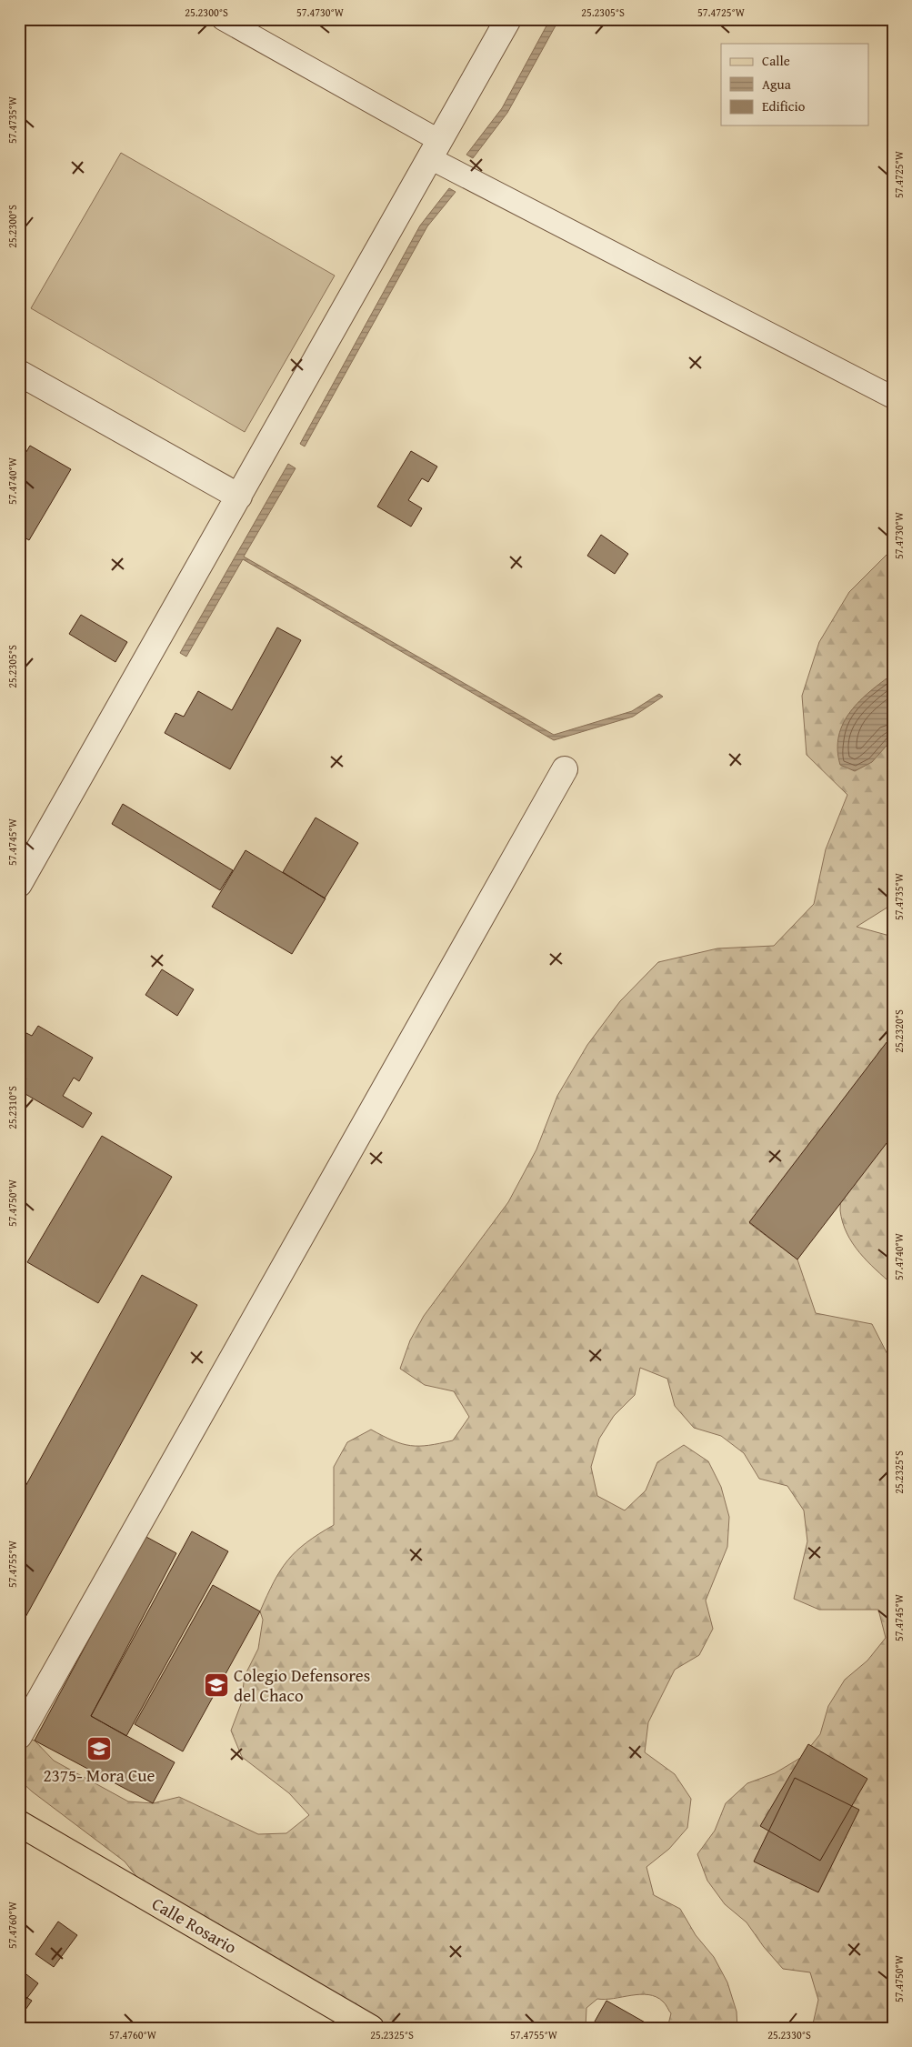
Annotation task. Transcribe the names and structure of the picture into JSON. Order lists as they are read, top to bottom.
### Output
{
  "streets": {
    "main road": ["Calle Rosario"]
  },
  "places": {
    "school or university": ["Colegio Defensores del Chaco", "2375- Mora Cue"]
  },
  "legend": ["Calle", "Agua", "Edificio"],
  "coordinates": [
    "25.2300°S",
    "57.4730°W",
    "25.2305°S",
    "57.4725°W",
    "57.4735°W",
    "57.4740°W",
    "57.4745°W",
    "25.2320°S",
    "25.2310°S",
    "57.4750°W",
    "25.2325°S",
    "57.4755°W",
    "57.4760°W",
    "25.2330°S"
  ]
}
